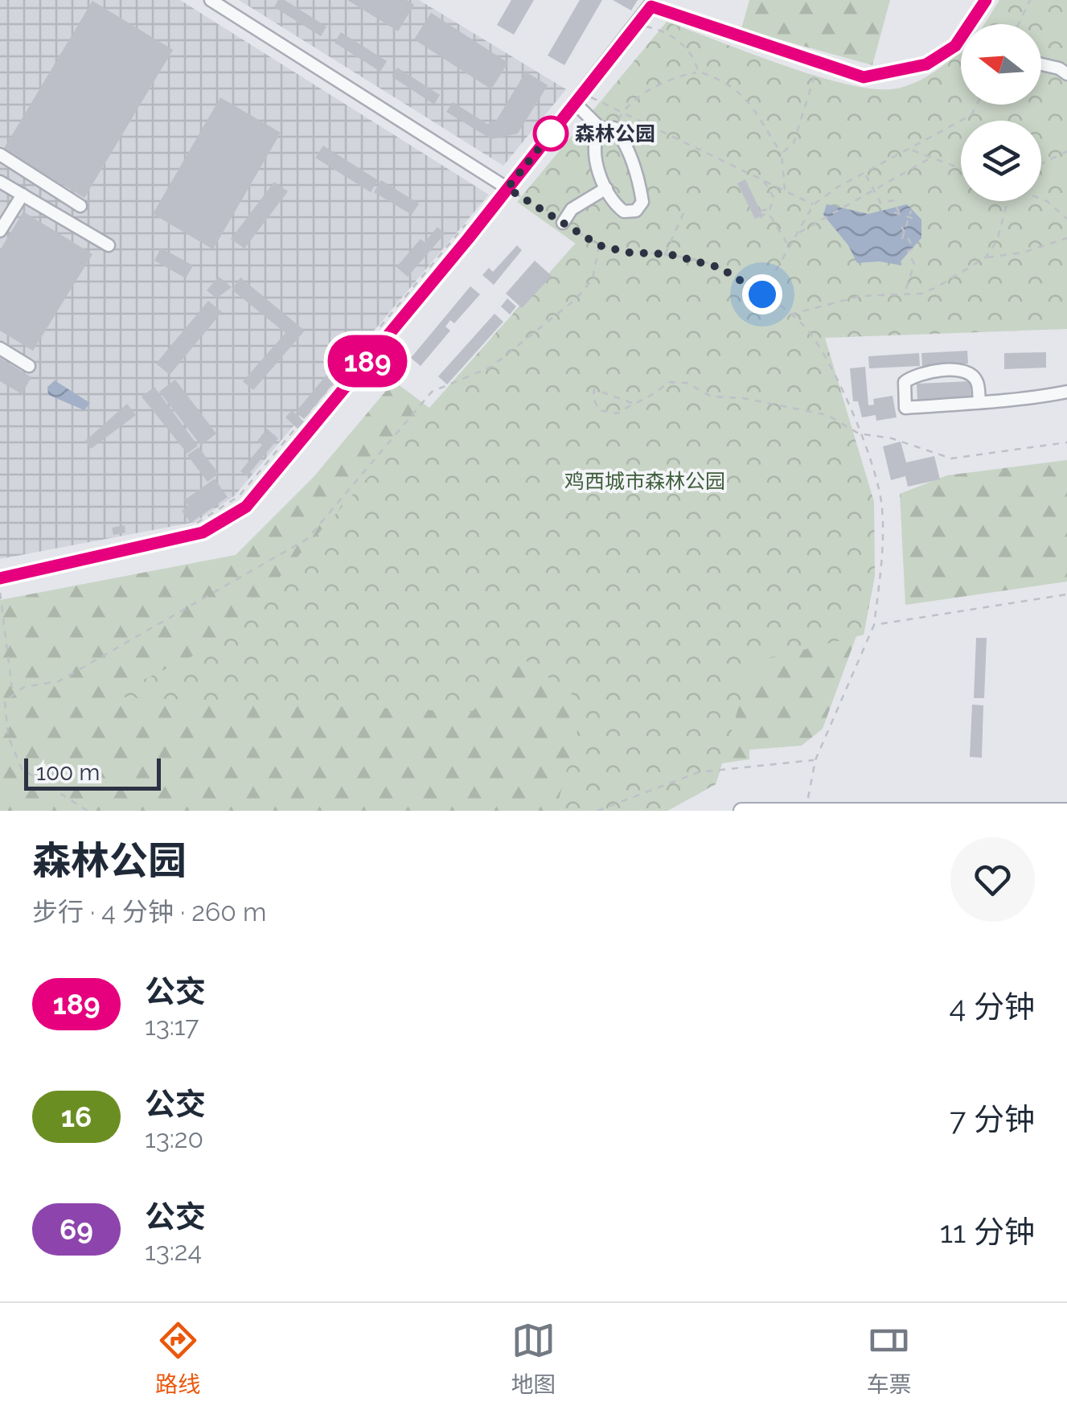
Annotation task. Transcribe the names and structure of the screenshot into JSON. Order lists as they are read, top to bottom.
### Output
{
  "parks": ["鸡西城市森林公园"],
  "places": ["森林公园"],
  "lines": ["bus line 189"],
  "scale_bar": "100 m",
  "north": "left",
  "page": {
    "on_map": "189",
    "scale": "100 m",
    "heading": ["森林公园", "步行 · 4 分钟 · 260 m"],
    "list": [
      {
        "mark": "189",
        "name": "公交",
        "note": "13:17",
        "value": "4 分钟"
      },
      {
        "mark": "16",
        "name": "公交",
        "note": "13:20",
        "value": "7 分钟"
      },
      {
        "mark": "69",
        "name": "公交",
        "note": "13:24",
        "value": "11 分钟"
      }
    ],
    "tabs": ["路线", "地图", "车票"]
  }
}
